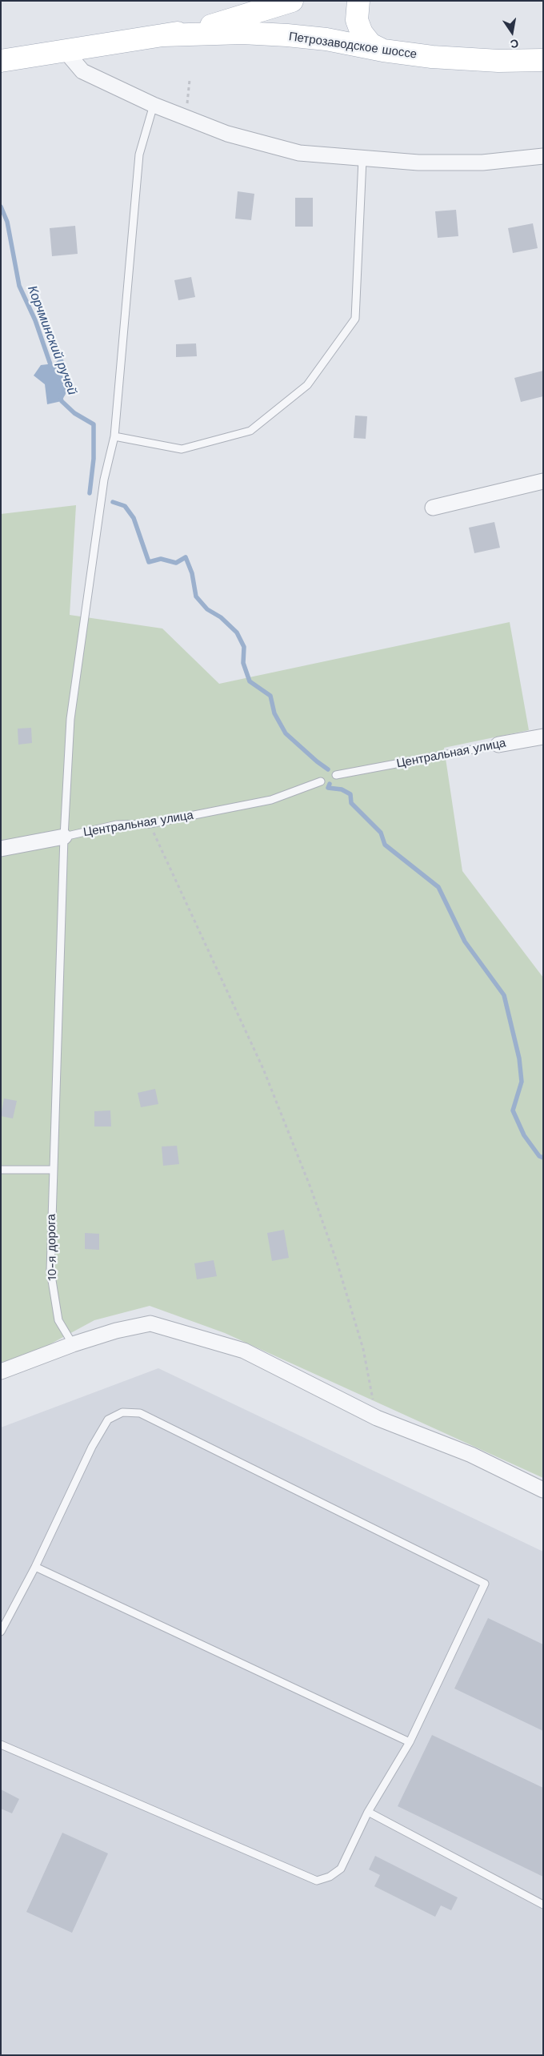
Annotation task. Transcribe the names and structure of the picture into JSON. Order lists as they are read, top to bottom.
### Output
{
  "streets": {
    "main road": ["Петрозаводское шоссе"],
    "street": ["Центральная улица"],
    "lane": ["10-я дорога"]
  },
  "crossings": [
    ["Центральная улица", "10-я дорога"]
  ],
  "water": ["Корчминский ручей"],
  "north": "bottom"
}
